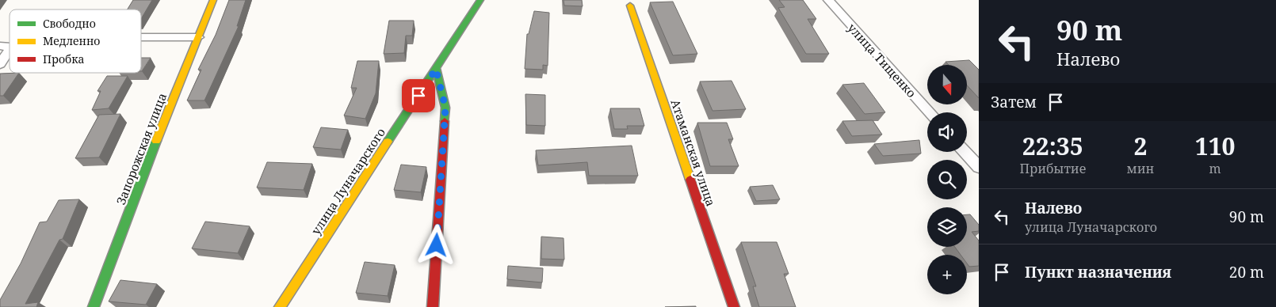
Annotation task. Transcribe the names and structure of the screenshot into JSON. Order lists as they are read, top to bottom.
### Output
{
  "streets": {
    "street": [
      "улица Тищенко",
      "Запорожская улица",
      "Атаманская улица",
      "улица Луначарского"
    ]
  },
  "legend": ["Свободно", "Медленно", "Пробка"],
  "north": "bottom",
  "page": {
    "turn": ["90 m", "Налево"],
    "map_buttons": "+",
    "then": "Затем",
    "eta": [
      "22:35",
      "Прибытие",
      "2",
      "мин",
      "110",
      "m"
    ],
    "list": [
      {
        "name": "Налево",
        "note": "улица Луначарского",
        "value": "90 m"
      },
      {
        "name": "Пункт назначения",
        "value": "20 m"
      }
    ]
  }
}
